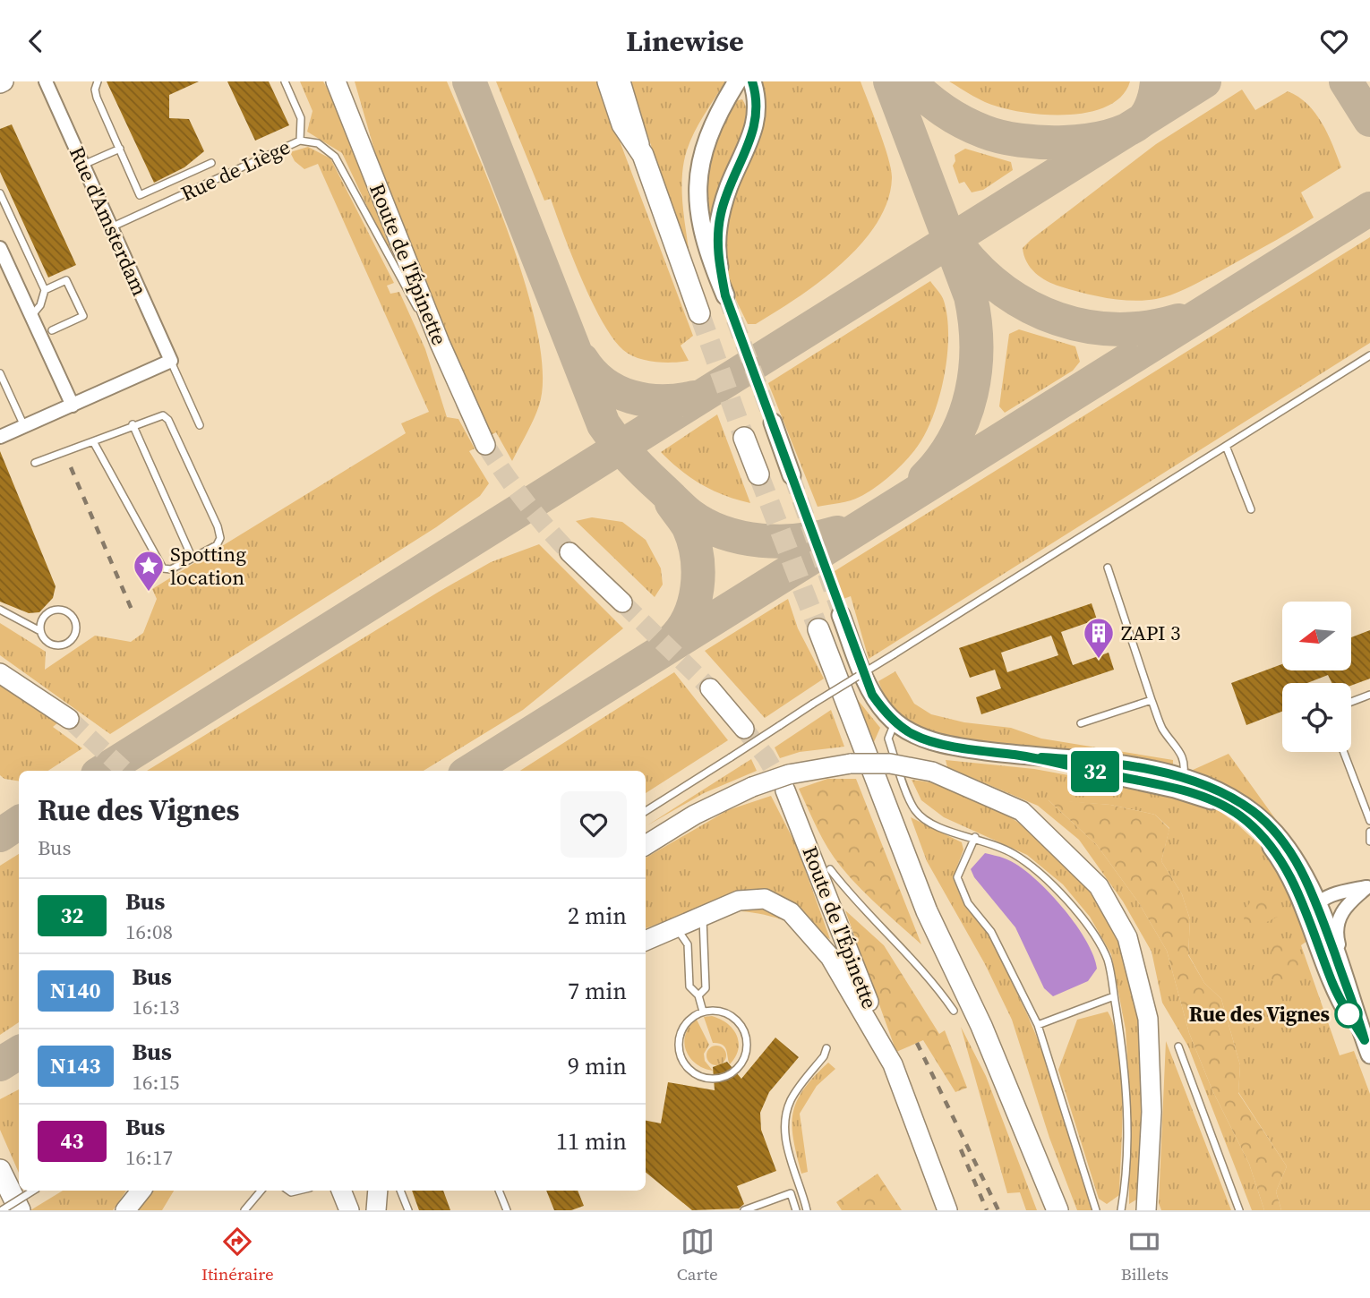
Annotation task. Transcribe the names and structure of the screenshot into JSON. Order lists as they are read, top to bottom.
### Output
{
  "streets": {
    "main road": ["Route de l'Épinette"],
    "street": ["Rue d'Amsterdam"],
    "lane": ["Rue de Liège"]
  },
  "crossings": [
    ["Rue de Liège", "Rue d'Amsterdam"],
    ["Rue de Liège", "Route de l'Épinette"]
  ],
  "places": {
    "place": ["Spotting location"],
    "building": ["ZAPI 3"],
    "other": ["Rue des Vignes"]
  },
  "lines": ["bus line 32"],
  "north": "left",
  "page": {
    "header": "Linewise",
    "on_map": "32",
    "heading": ["Rue des Vignes", "Bus"],
    "list": [
      {
        "mark": "32",
        "name": "Bus",
        "note": "16:08",
        "value": "2 min"
      },
      {
        "mark": "N140",
        "name": "Bus",
        "note": "16:13",
        "value": "7 min"
      },
      {
        "mark": "N143",
        "name": "Bus",
        "note": "16:15",
        "value": "9 min"
      },
      {
        "mark": "43",
        "name": "Bus",
        "note": "16:17",
        "value": "11 min"
      }
    ],
    "tabs": ["Itinéraire", "Carte", "Billets"]
  }
}
